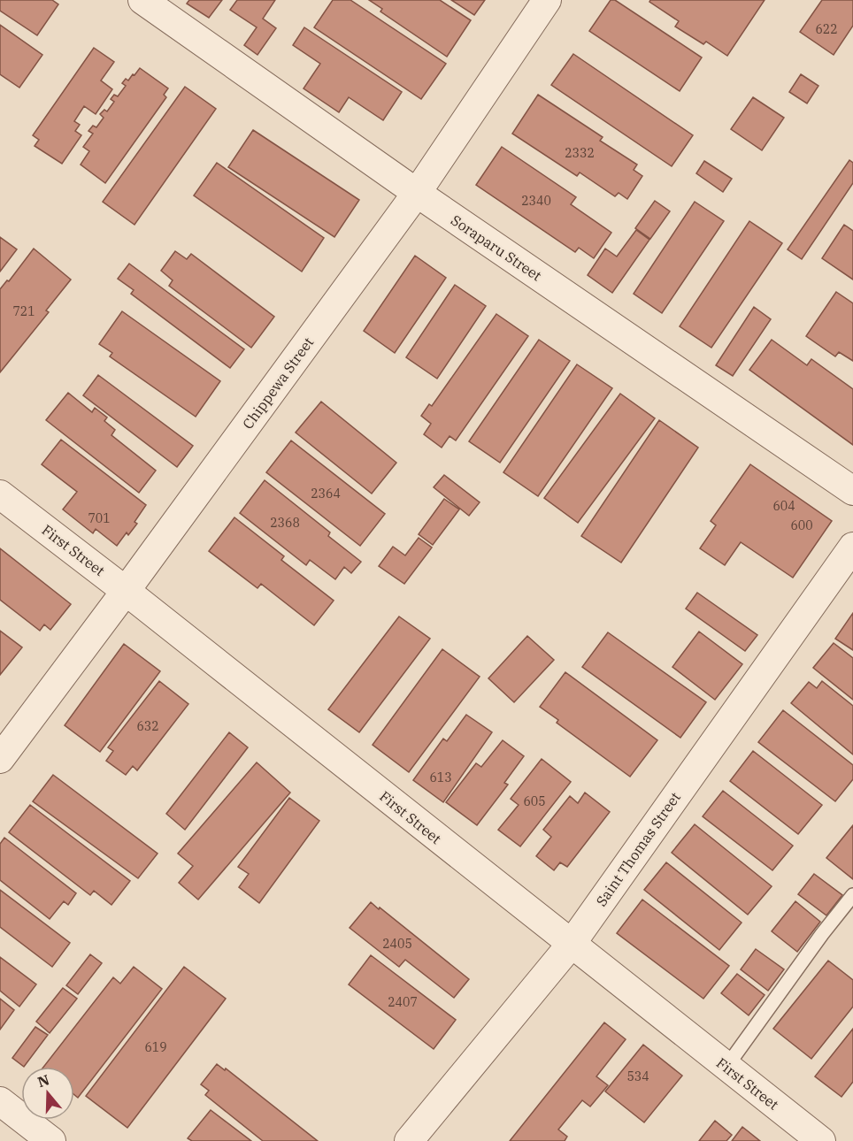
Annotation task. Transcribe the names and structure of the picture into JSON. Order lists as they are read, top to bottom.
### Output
{
  "streets": {
    "street": [
      "Soraparu Street",
      "Chippewa Street",
      "First Street",
      "Saint Thomas Street"
    ]
  },
  "crossings": [
    ["Soraparu Street", "Chippewa Street"],
    ["Chippewa Street", "First Street"],
    ["First Street", "Saint Thomas Street"]
  ],
  "house_numbers": [
    "622",
    "2332",
    "2340",
    "721",
    "2364",
    "604",
    "701",
    "2368",
    "600",
    "632",
    "613",
    "605",
    "2405",
    "2407",
    "619",
    "534"
  ],
  "north": "top"
}
